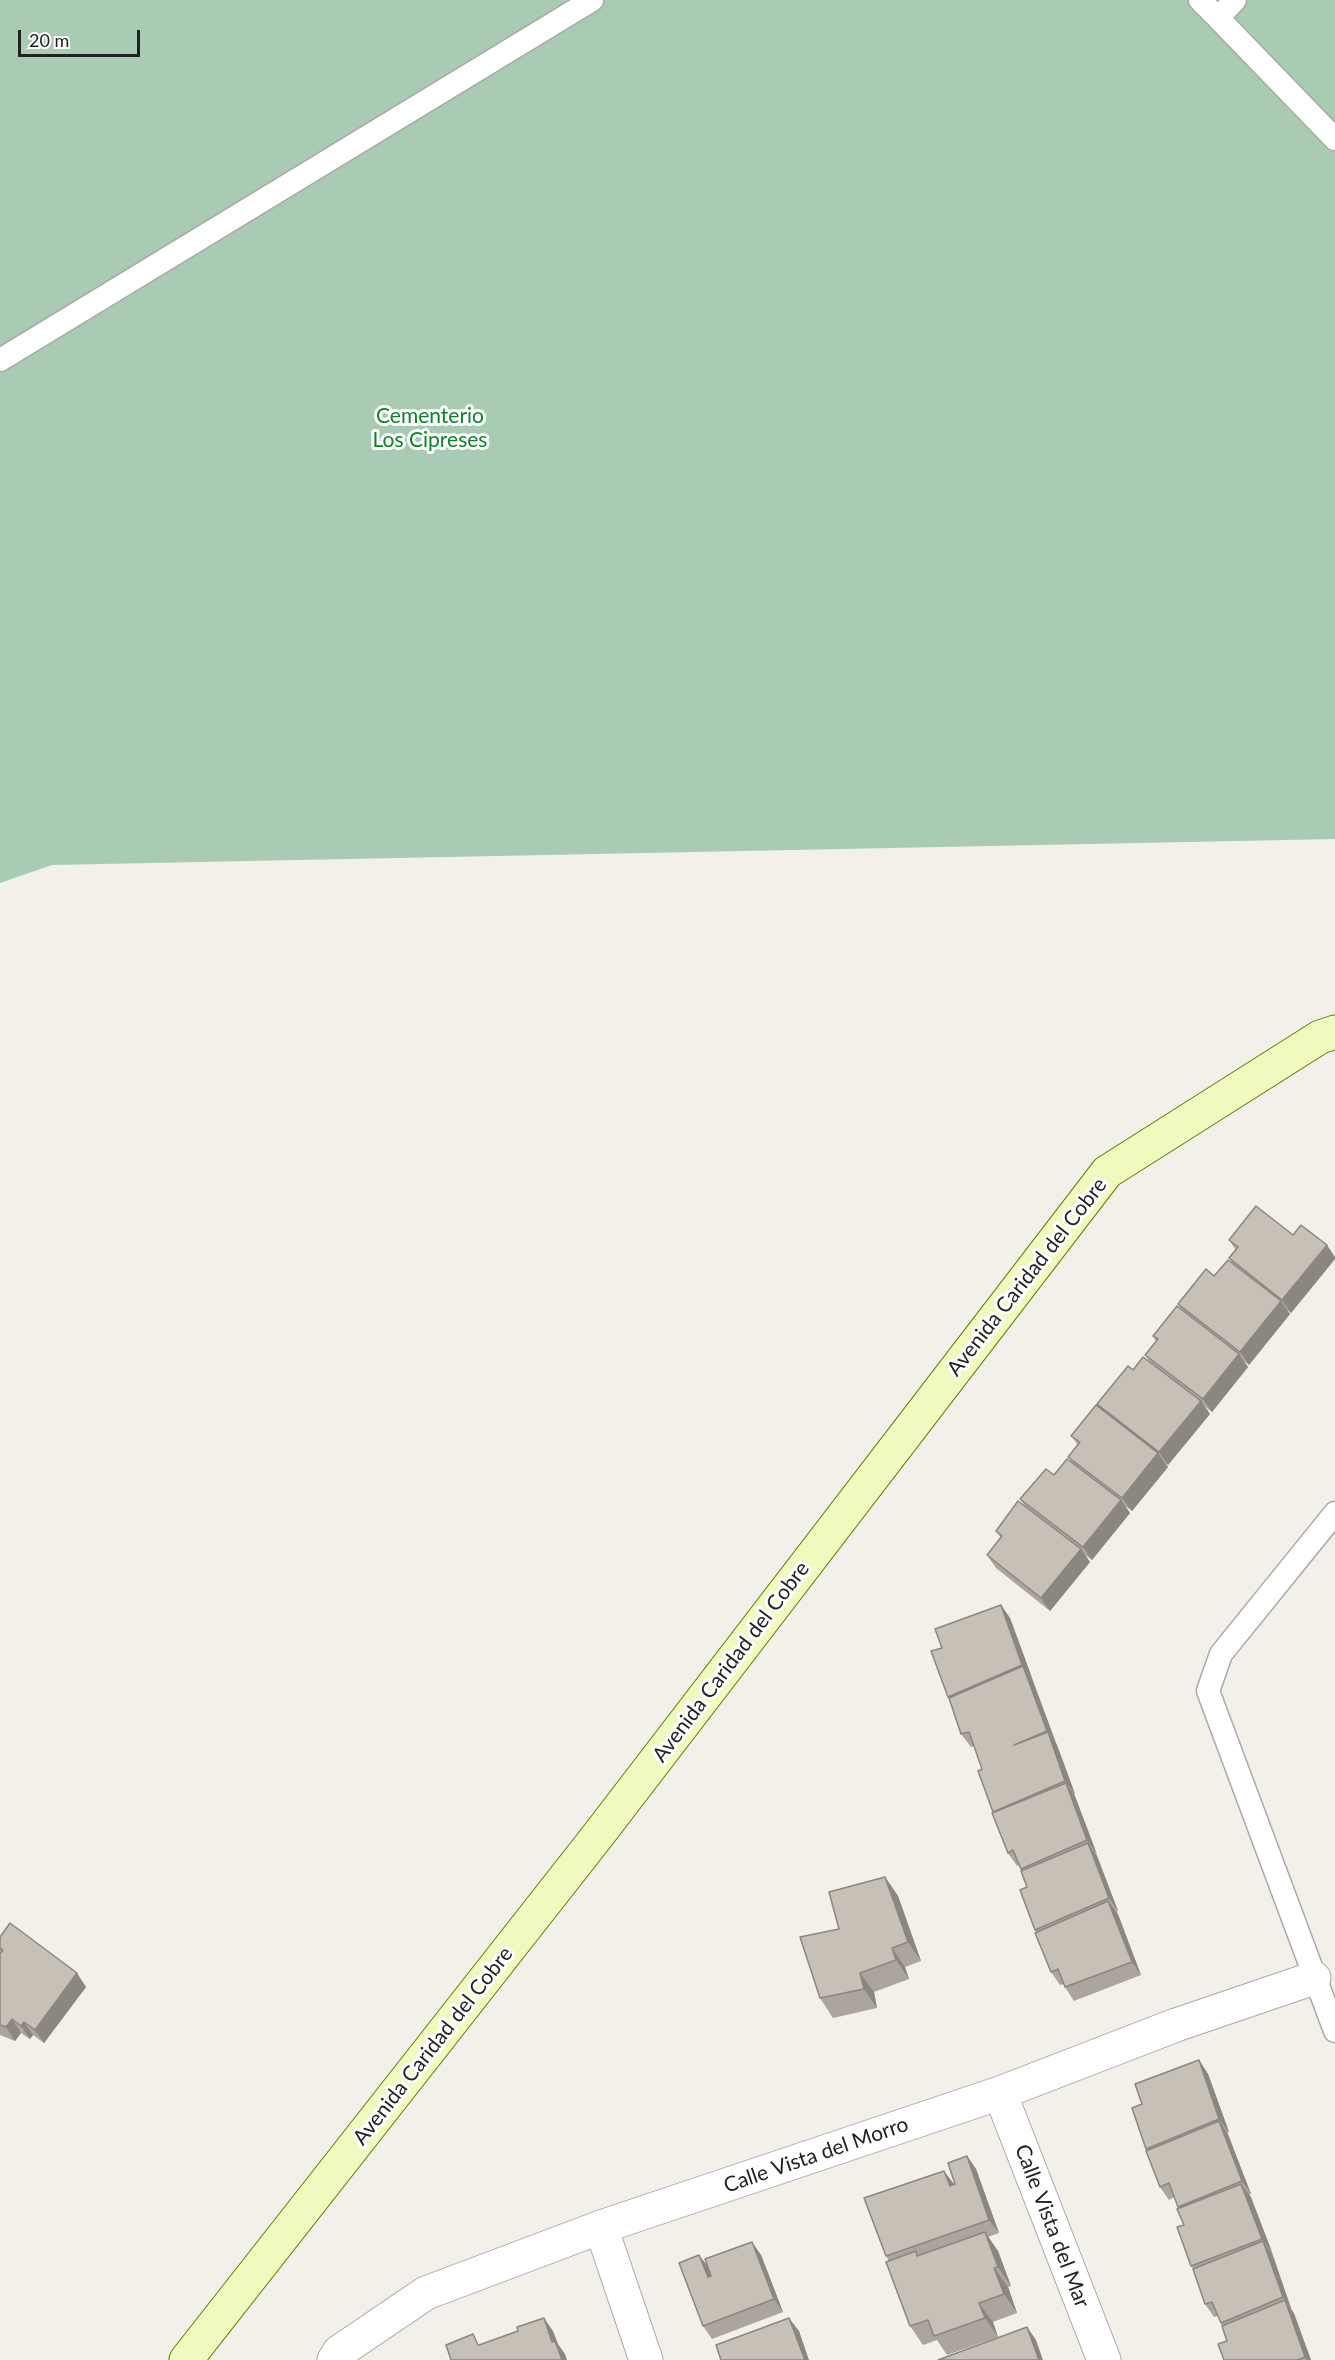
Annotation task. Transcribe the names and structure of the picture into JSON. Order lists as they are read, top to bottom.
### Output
{
  "streets": {
    "street": ["Avenida Caridad del Cobre", "Calle Vista del Morro", "Calle Vista del Mar"]
  },
  "crossings": [
    ["Calle Vista del Morro", "Calle Vista del Mar"]
  ],
  "parks": ["Cementerio Los Cipreses"],
  "scale_bar": "20 m"
}
